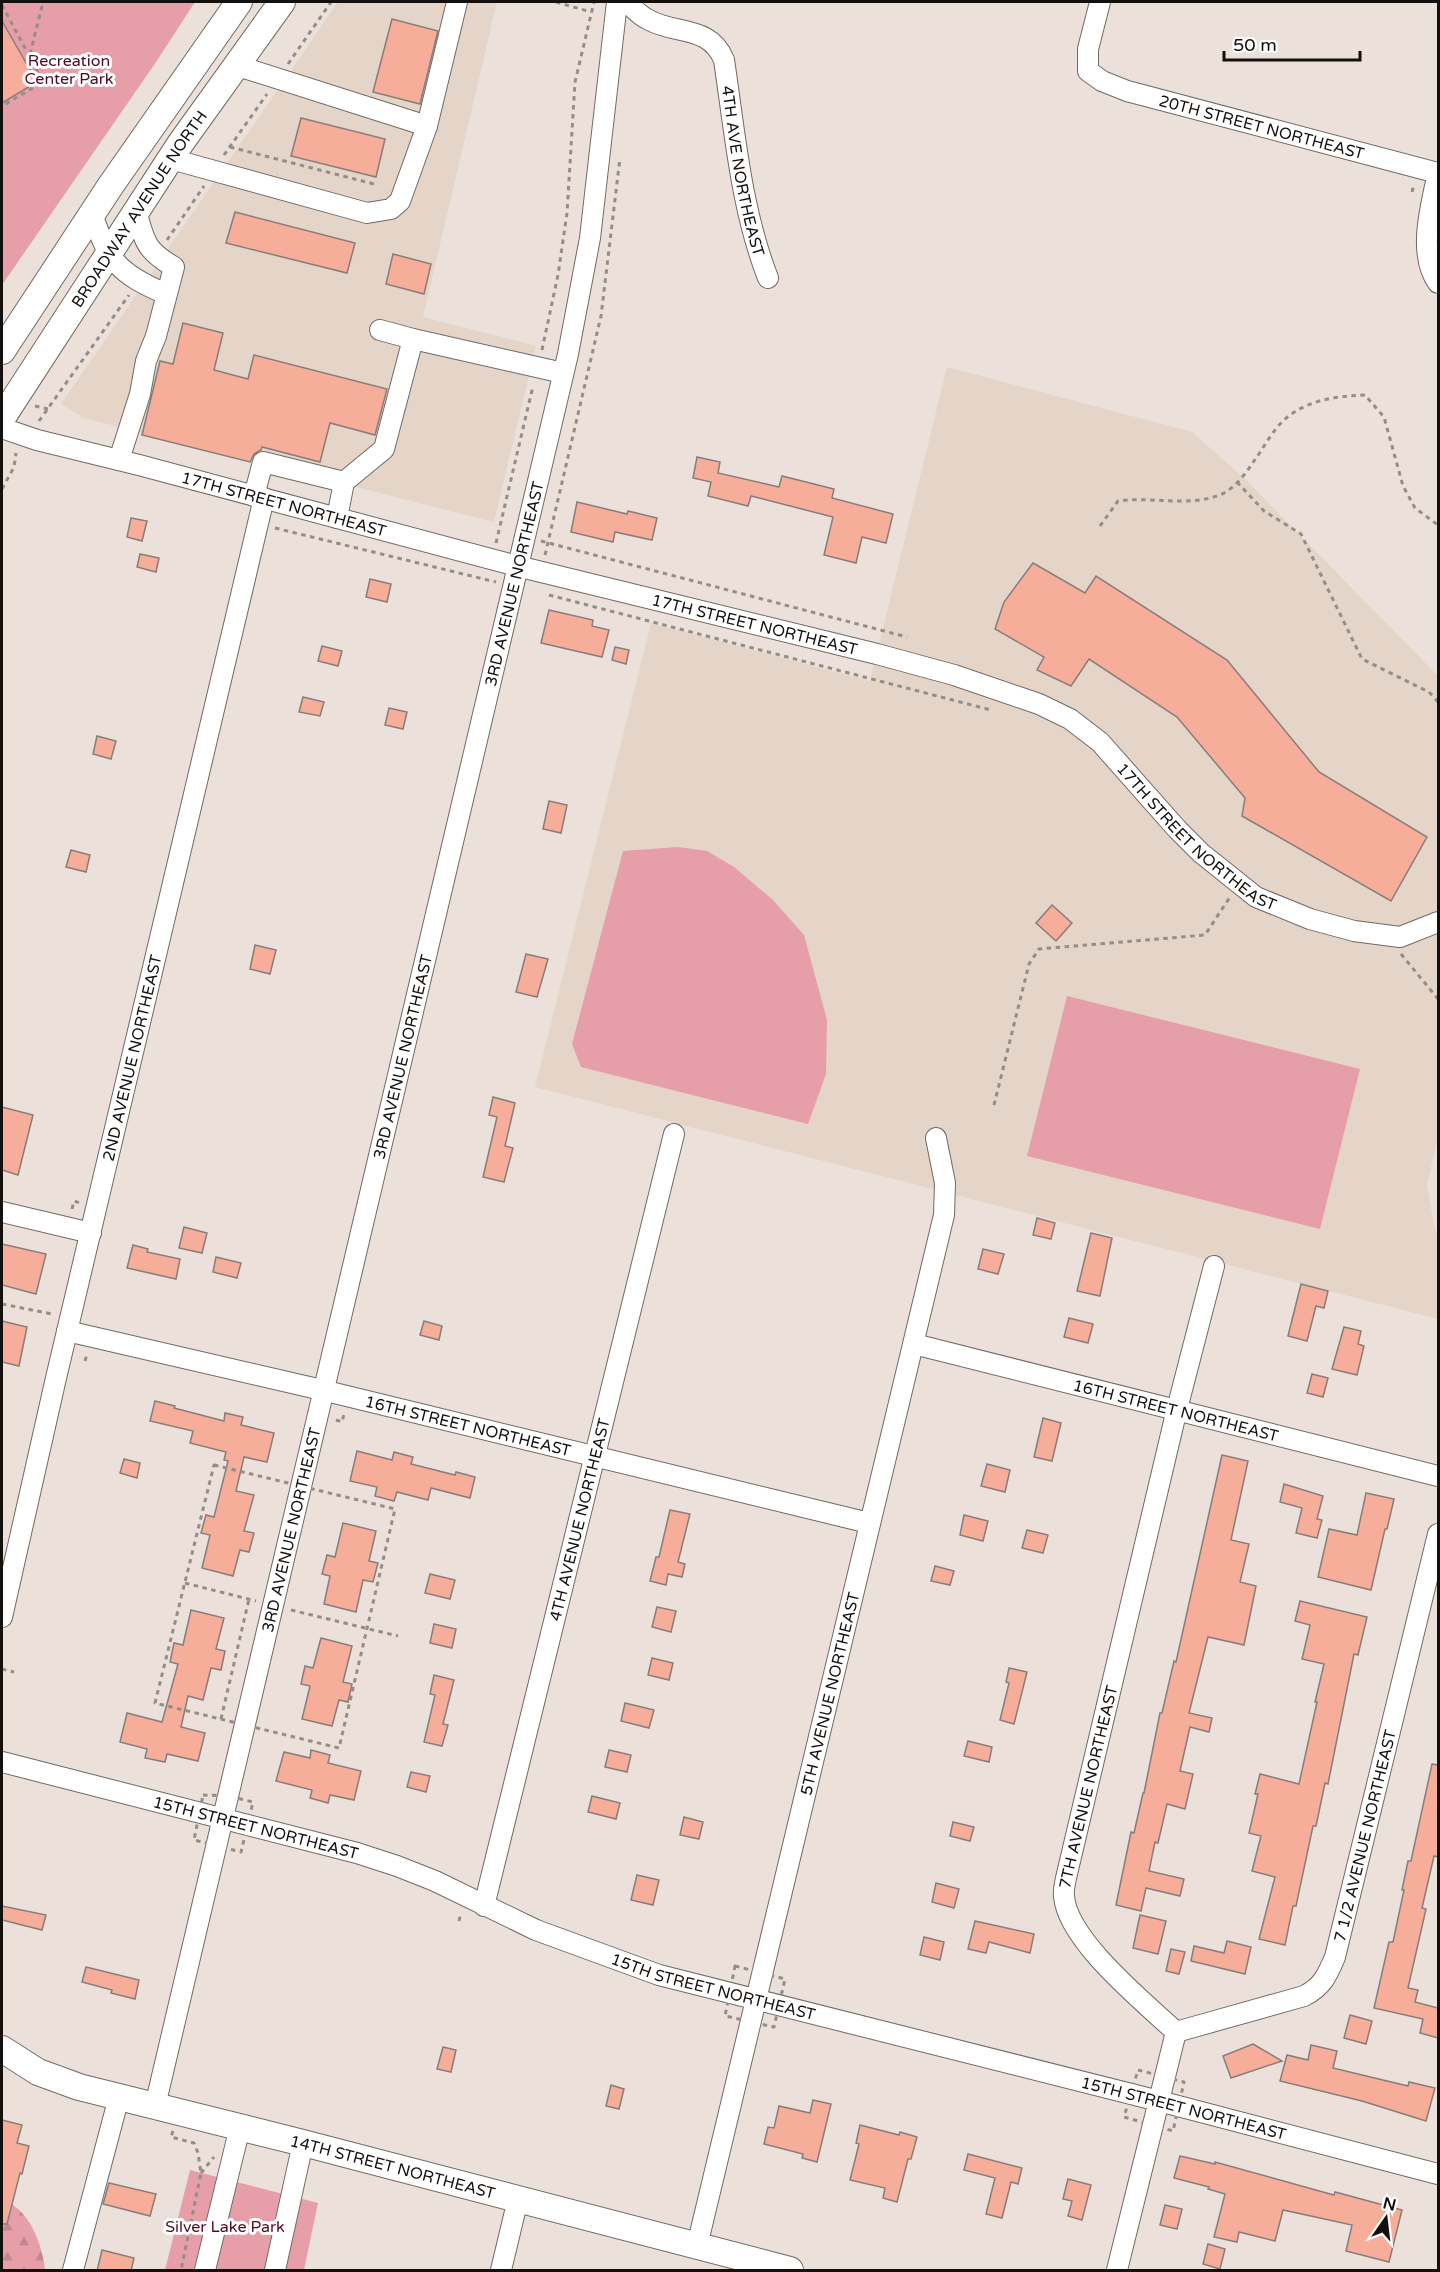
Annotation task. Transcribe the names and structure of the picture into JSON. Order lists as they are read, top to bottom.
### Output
{
  "streets": {
    "main road": ["BROADWAY AVENUE NORTH", "14TH STREET NORTHEAST"],
    "street": [
      "20TH STREET NORTHEAST",
      "4TH AVE NORTHEAST",
      "17TH STREET NORTHEAST",
      "3RD AVENUE NORTHEAST",
      "2ND AVENUE NORTHEAST",
      "16TH STREET NORTHEAST",
      "4TH AVENUE NORTHEAST",
      "5TH AVENUE NORTHEAST",
      "7TH AVENUE NORTHEAST",
      "15TH STREET NORTHEAST",
      "7 1/2 AVENUE NORTHEAST"
    ]
  },
  "crossings": [
    ["17TH STREET NORTHEAST", "3RD AVENUE NORTHEAST"],
    ["17TH STREET NORTHEAST", "2ND AVENUE NORTHEAST"],
    ["3RD AVENUE NORTHEAST", "16TH STREET NORTHEAST"],
    ["3RD AVENUE NORTHEAST", "15TH STREET NORTHEAST"],
    ["3RD AVENUE NORTHEAST", "14TH STREET NORTHEAST"],
    ["2ND AVENUE NORTHEAST", "16TH STREET NORTHEAST"],
    ["16TH STREET NORTHEAST", "4TH AVENUE NORTHEAST"],
    ["16TH STREET NORTHEAST", "5TH AVENUE NORTHEAST"],
    ["16TH STREET NORTHEAST", "7TH AVENUE NORTHEAST"],
    ["4TH AVENUE NORTHEAST", "15TH STREET NORTHEAST"],
    ["5TH AVENUE NORTHEAST", "15TH STREET NORTHEAST"],
    ["5TH AVENUE NORTHEAST", "14TH STREET NORTHEAST"],
    ["7TH AVENUE NORTHEAST", "7 1/2 AVENUE NORTHEAST"]
  ],
  "parks": ["Recreation Center Park", "Silver Lake Park"],
  "scale_bar": "50 m",
  "north": "top"
}
